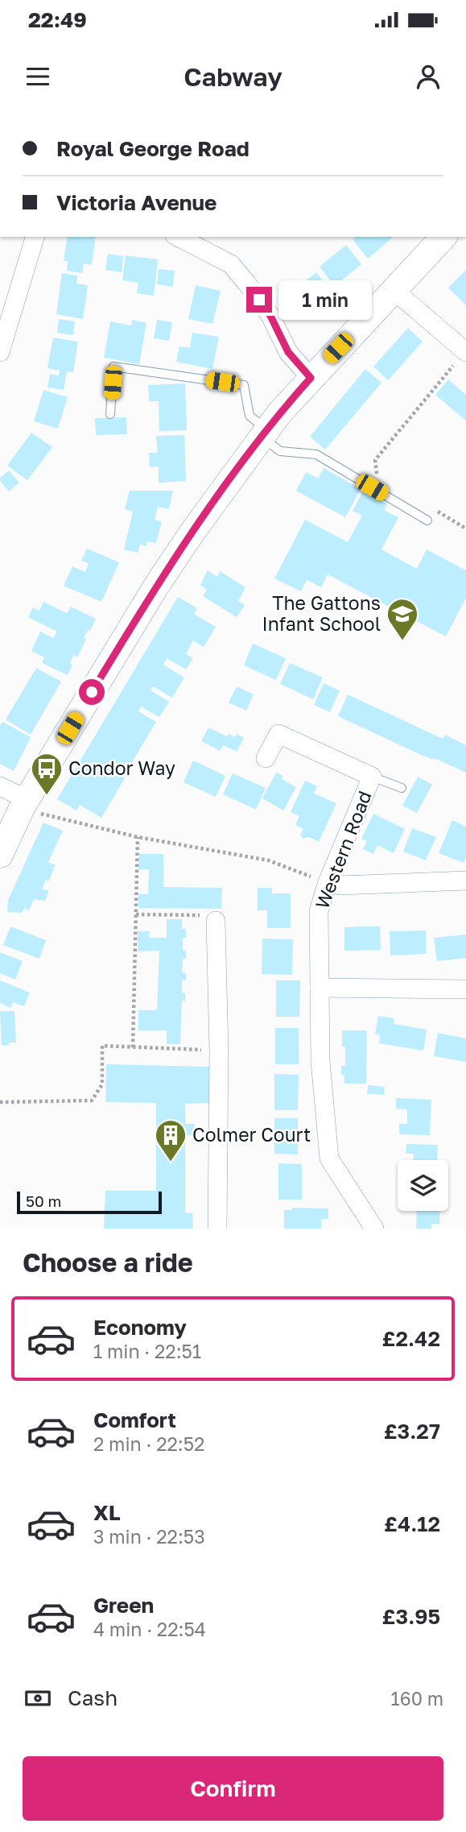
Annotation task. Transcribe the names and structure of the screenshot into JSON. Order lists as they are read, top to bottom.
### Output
{
  "streets": {
    "street": ["Western Road"]
  },
  "places": {
    "school or university": ["The Gattons Infant School"],
    "bus stop": ["Condor Way"],
    "building": ["Colmer Court"]
  },
  "scale_bar": "50 m",
  "page": {
    "status": "22:49",
    "header": "Cabway",
    "banner": ["Royal George Road", "Victoria Avenue"],
    "bubble": "1 min",
    "scale": "50 m",
    "heading": "Choose a ride",
    "list": [
      {
        "name": "Economy",
        "note": "1 min · 22:51",
        "value": "£2.42"
      },
      {
        "name": "Comfort",
        "note": "2 min · 22:52",
        "value": "£3.27"
      },
      {
        "name": "XL",
        "note": "3 min · 22:53",
        "value": "£4.12"
      },
      {
        "name": "Green",
        "note": "4 min · 22:54",
        "value": "£3.95"
      }
    ],
    "pay": ["Cash", "160 m"],
    "buttons": "Confirm"
  }
}
